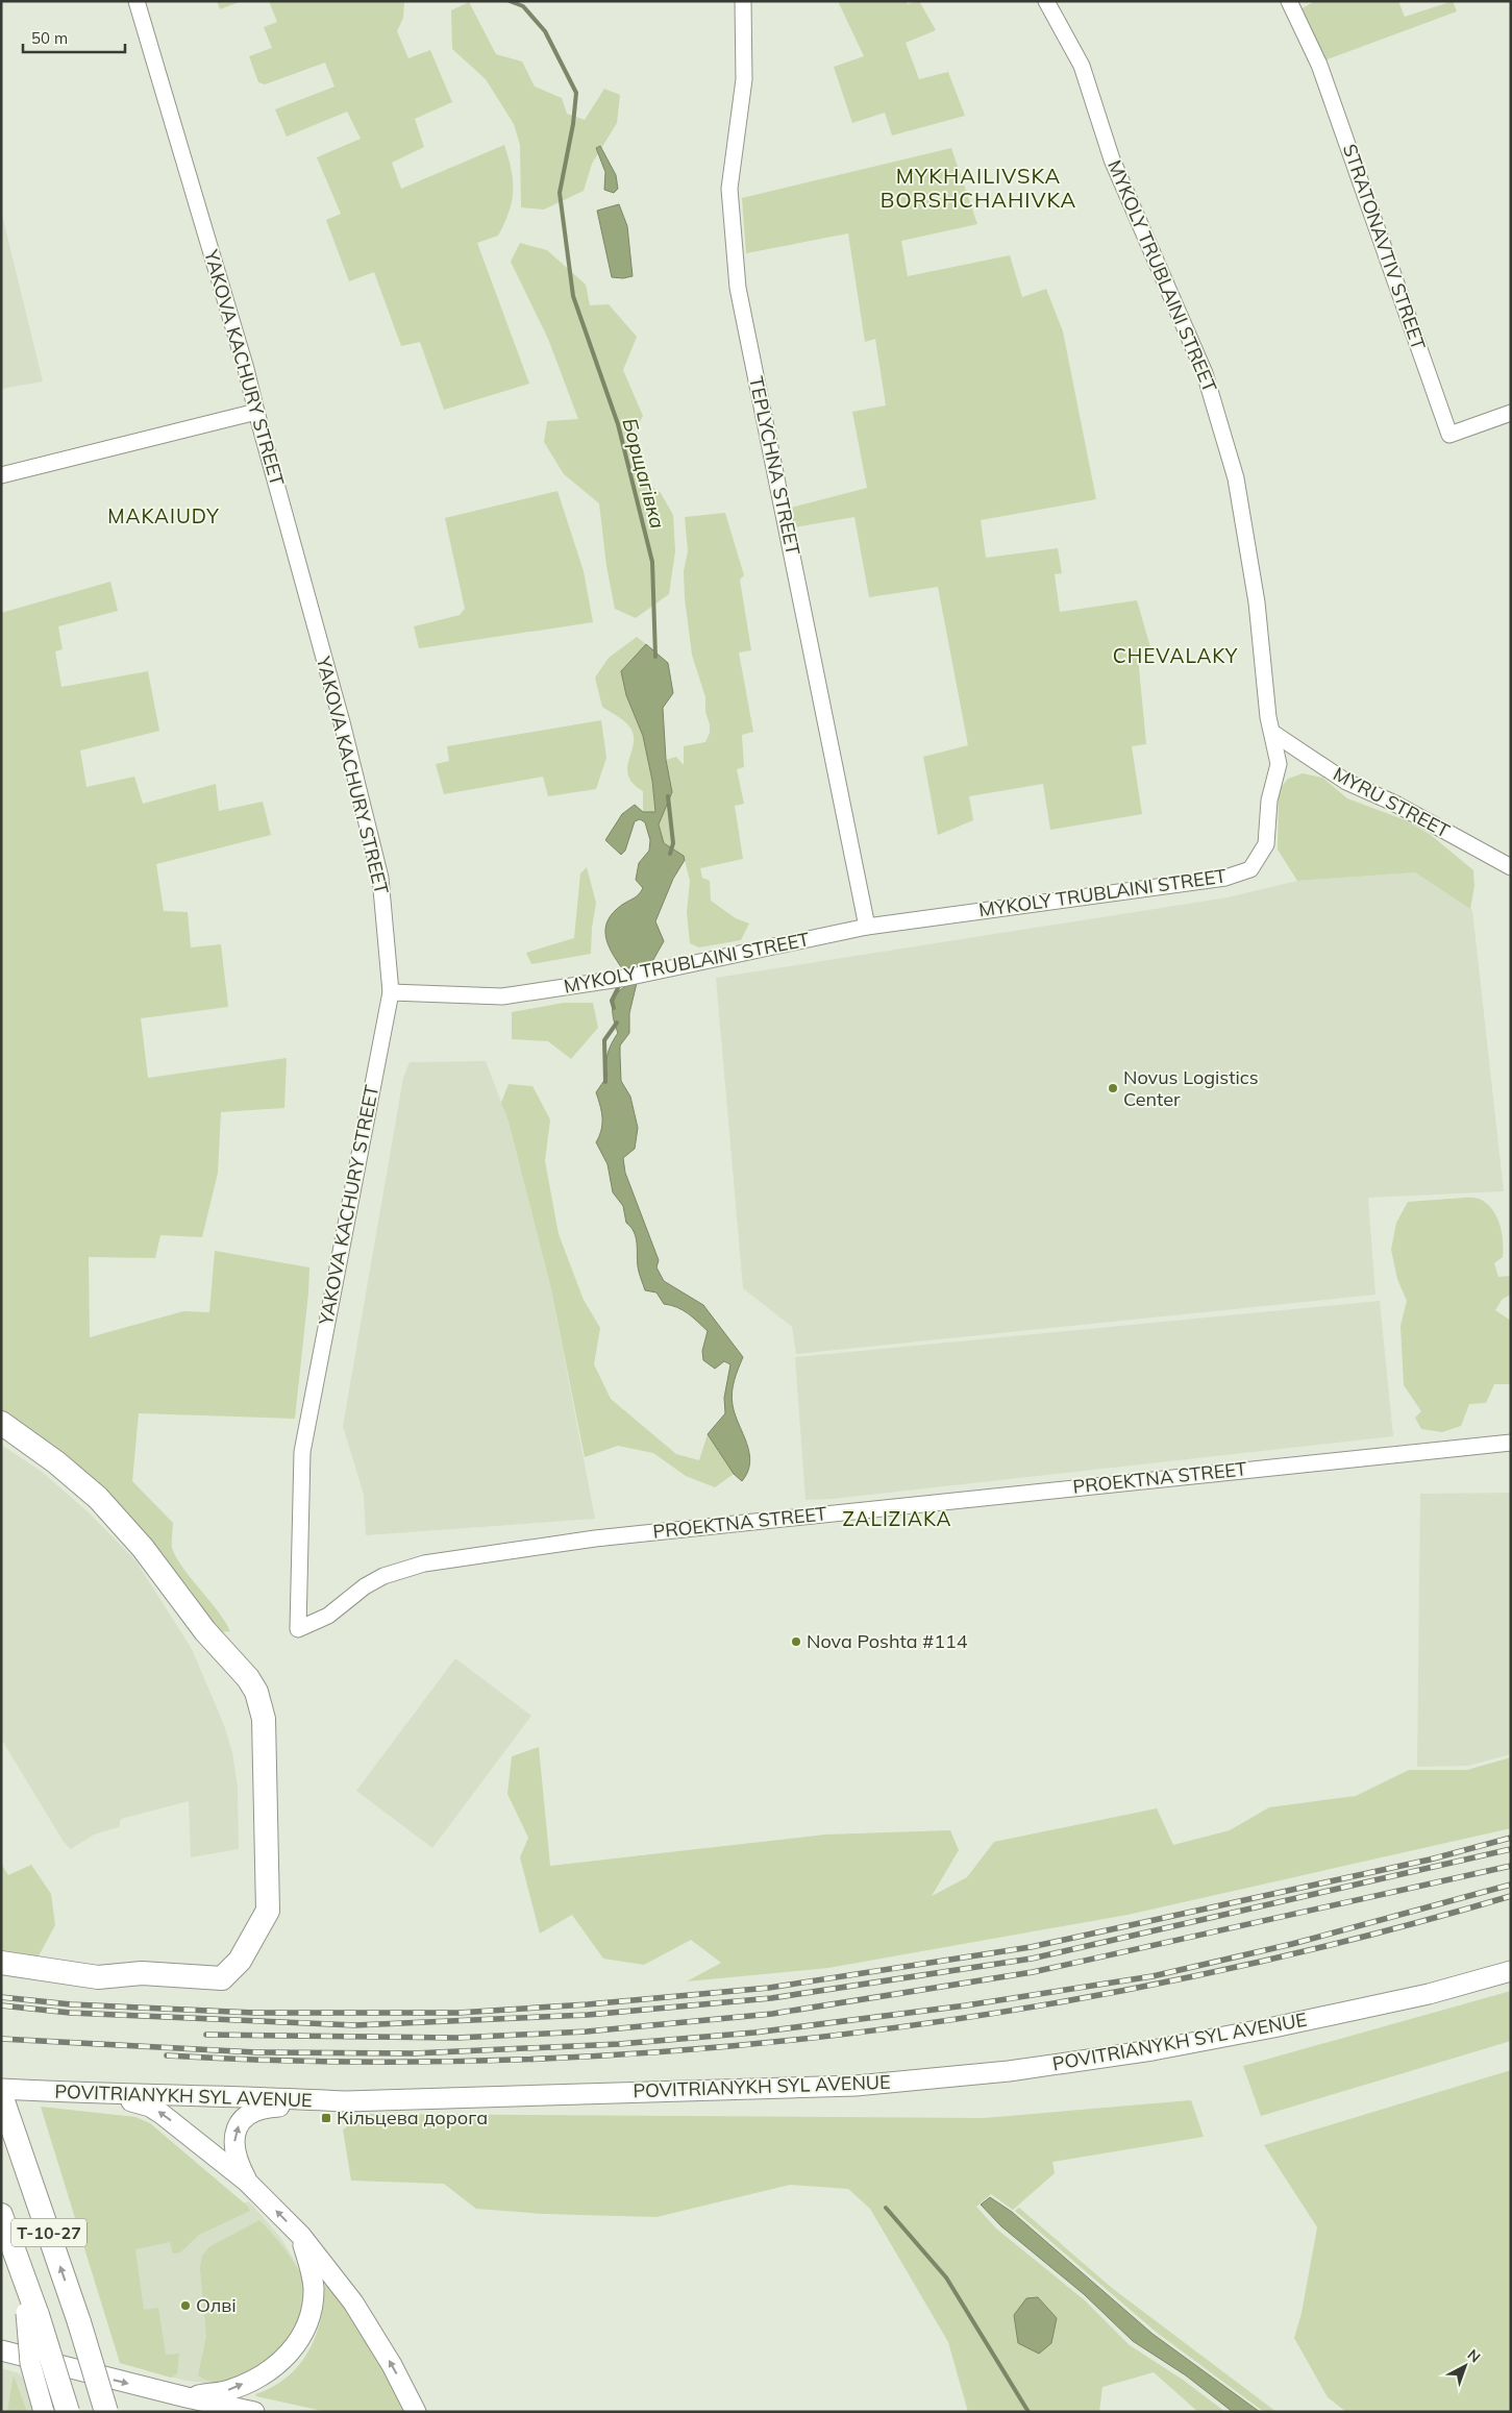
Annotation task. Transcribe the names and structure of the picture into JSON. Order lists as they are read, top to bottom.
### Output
{
  "streets": {
    "highway": ["Т-10-27"],
    "main road": ["POVITRIANYKH SYL AVENUE"],
    "street": [
      "STRATONAVTIV STREET",
      "MYKOLY TRUBLAINI STREET",
      "YAKOVA KACHURY STREET",
      "TEPLYCHNA STREET",
      "MYRU STREET",
      "PROEKTNA STREET"
    ]
  },
  "crossings": [
    ["MYKOLY TRUBLAINI STREET", "YAKOVA KACHURY STREET"],
    ["MYKOLY TRUBLAINI STREET", "TEPLYCHNA STREET"],
    ["MYKOLY TRUBLAINI STREET", "MYRU STREET"],
    ["YAKOVA KACHURY STREET", "PROEKTNA STREET"]
  ],
  "districts": [
    "MYKHAILIVSKA BORSHCHAHIVKA",
    "MAKAIUDY",
    "CHEVALAKY",
    "ZALIZIAKA"
  ],
  "water": ["Борщагівка"],
  "places": {
    "other": ["Novus Logistics Center", "Nova Poshta #114", "Олві"],
    "transit": ["Кільцева дорога"]
  },
  "scale_bar": "50 m",
  "north": "top right"
}
